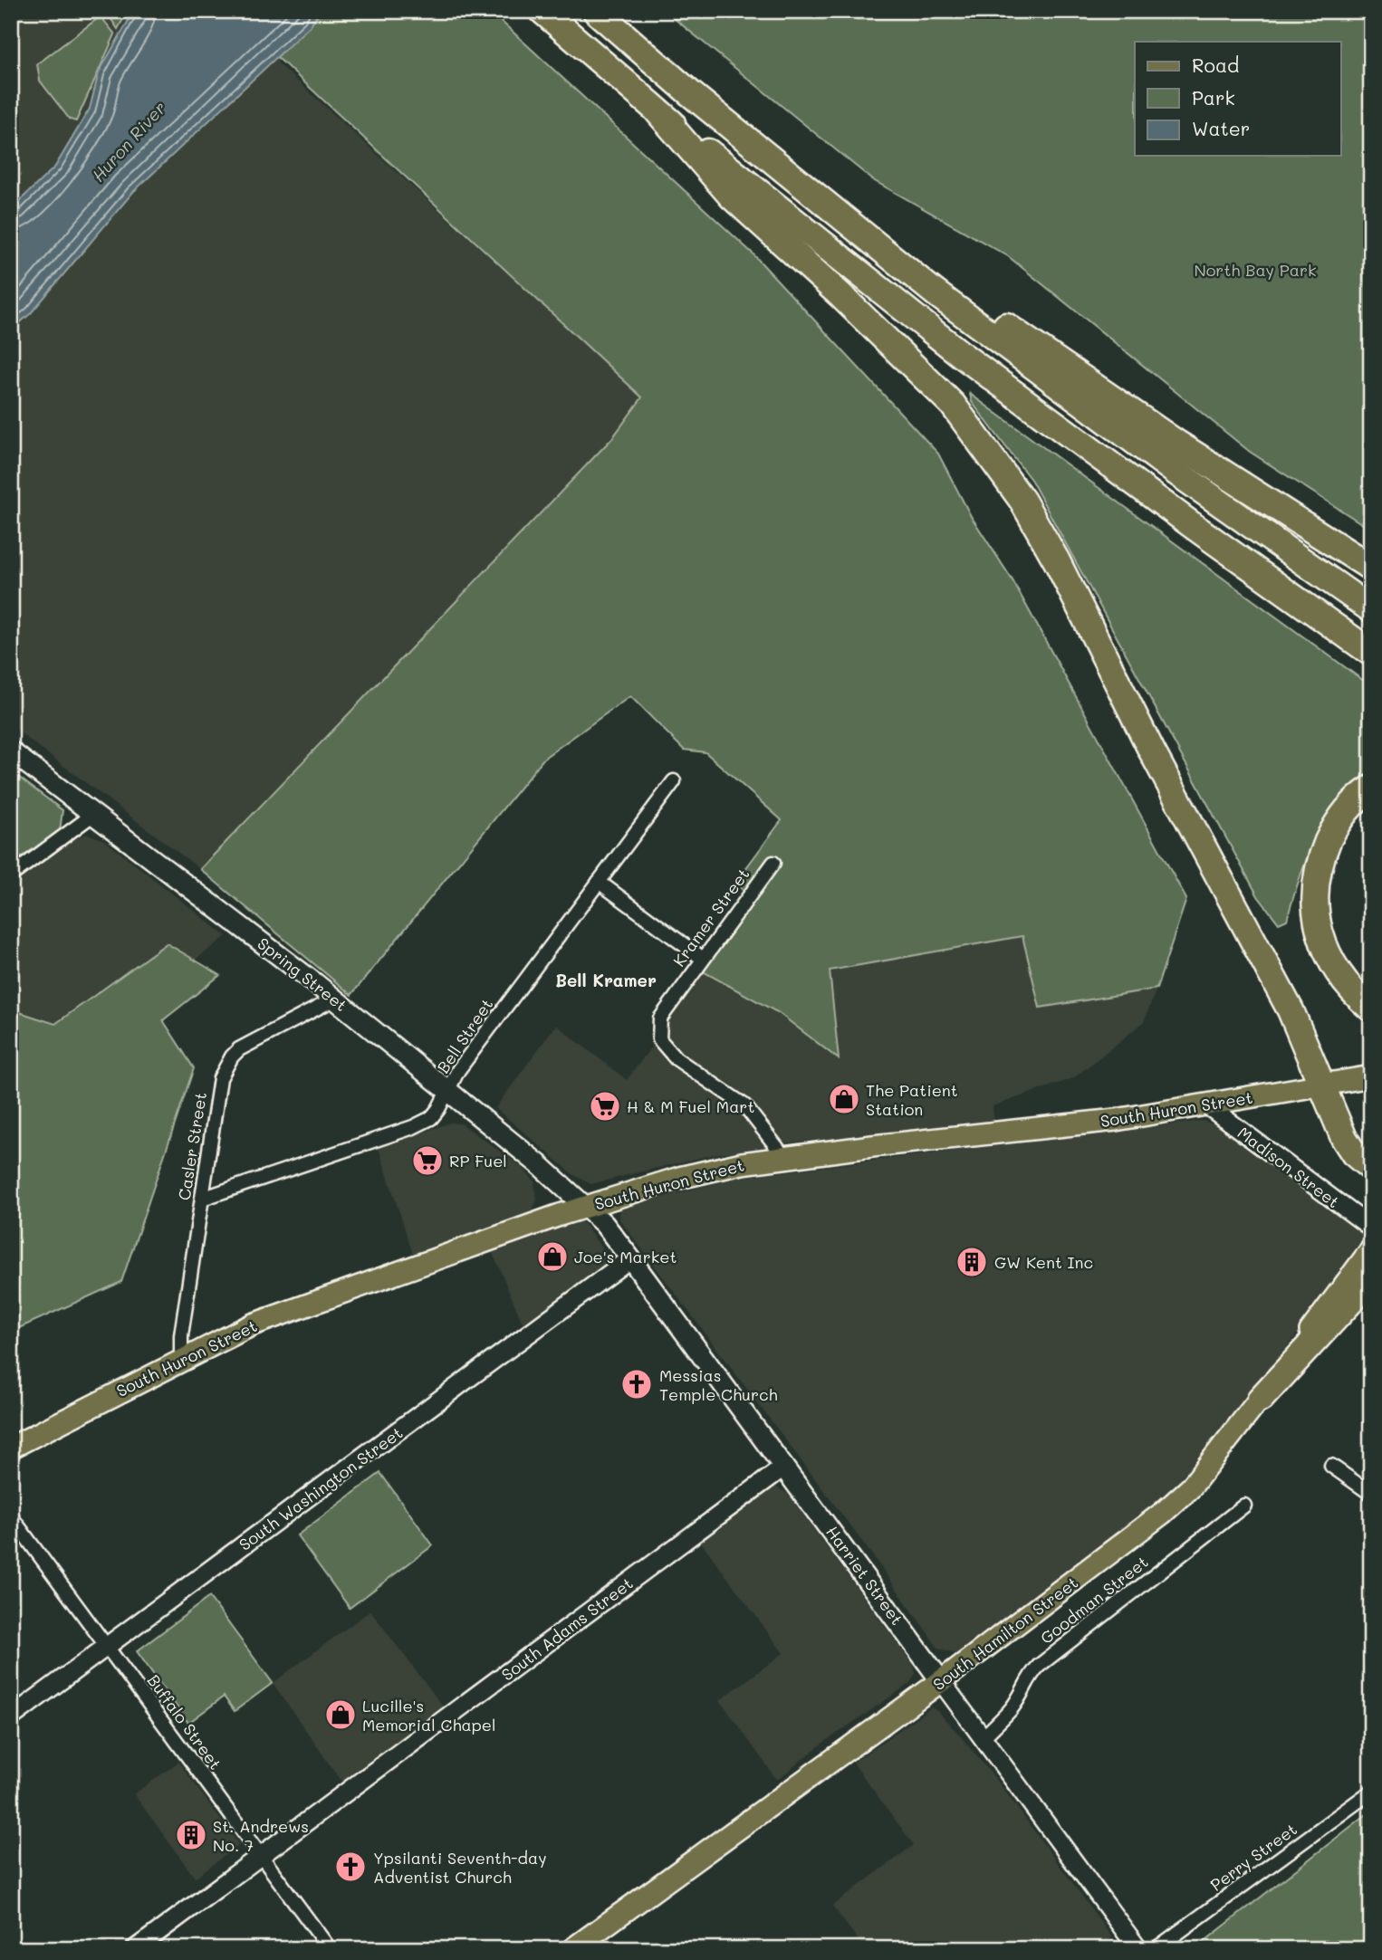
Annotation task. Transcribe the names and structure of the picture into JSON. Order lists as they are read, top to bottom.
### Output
{
  "streets": {
    "main road": [
      "Spring Street",
      "South Huron Street",
      "Harriet Street",
      "South Hamilton Street"
    ],
    "street": [
      "Kramer Street",
      "Bell Street",
      "Casler Street",
      "Madison Street",
      "South Washington Street",
      "Goodman Street",
      "South Adams Street",
      "Buffalo Street",
      "Perry Street"
    ]
  },
  "crossings": [
    ["Kramer Street", "South Huron Street"],
    ["Spring Street", "Bell Street"],
    ["Spring Street", "South Huron Street"],
    ["Spring Street", "Casler Street"],
    ["Spring Street", "Harriet Street"],
    ["Bell Street", "Casler Street"],
    ["South Huron Street", "Casler Street"],
    ["South Huron Street", "Madison Street"],
    ["South Huron Street", "Harriet Street"],
    ["South Washington Street", "Harriet Street"],
    ["South Washington Street", "Buffalo Street"],
    ["Harriet Street", "Goodman Street"],
    ["Harriet Street", "South Adams Street"],
    ["Harriet Street", "South Hamilton Street"],
    ["South Adams Street", "Buffalo Street"]
  ],
  "districts": ["Bell Kramer"],
  "water": ["Huron River"],
  "parks": ["North Bay Park"],
  "places": {
    "shop": ["The Patient Station", "Joe's Market", "Lucille's Memorial Chapel"],
    "supermarket": ["H & M Fuel Mart", "RP Fuel"],
    "building": ["GW Kent Inc", "St. Andrews No. 7"],
    "church": ["Messias Temple Church", "Ypsilanti Seventh-day Adventist Church"]
  },
  "legend": ["Road", "Park", "Water"]
}
